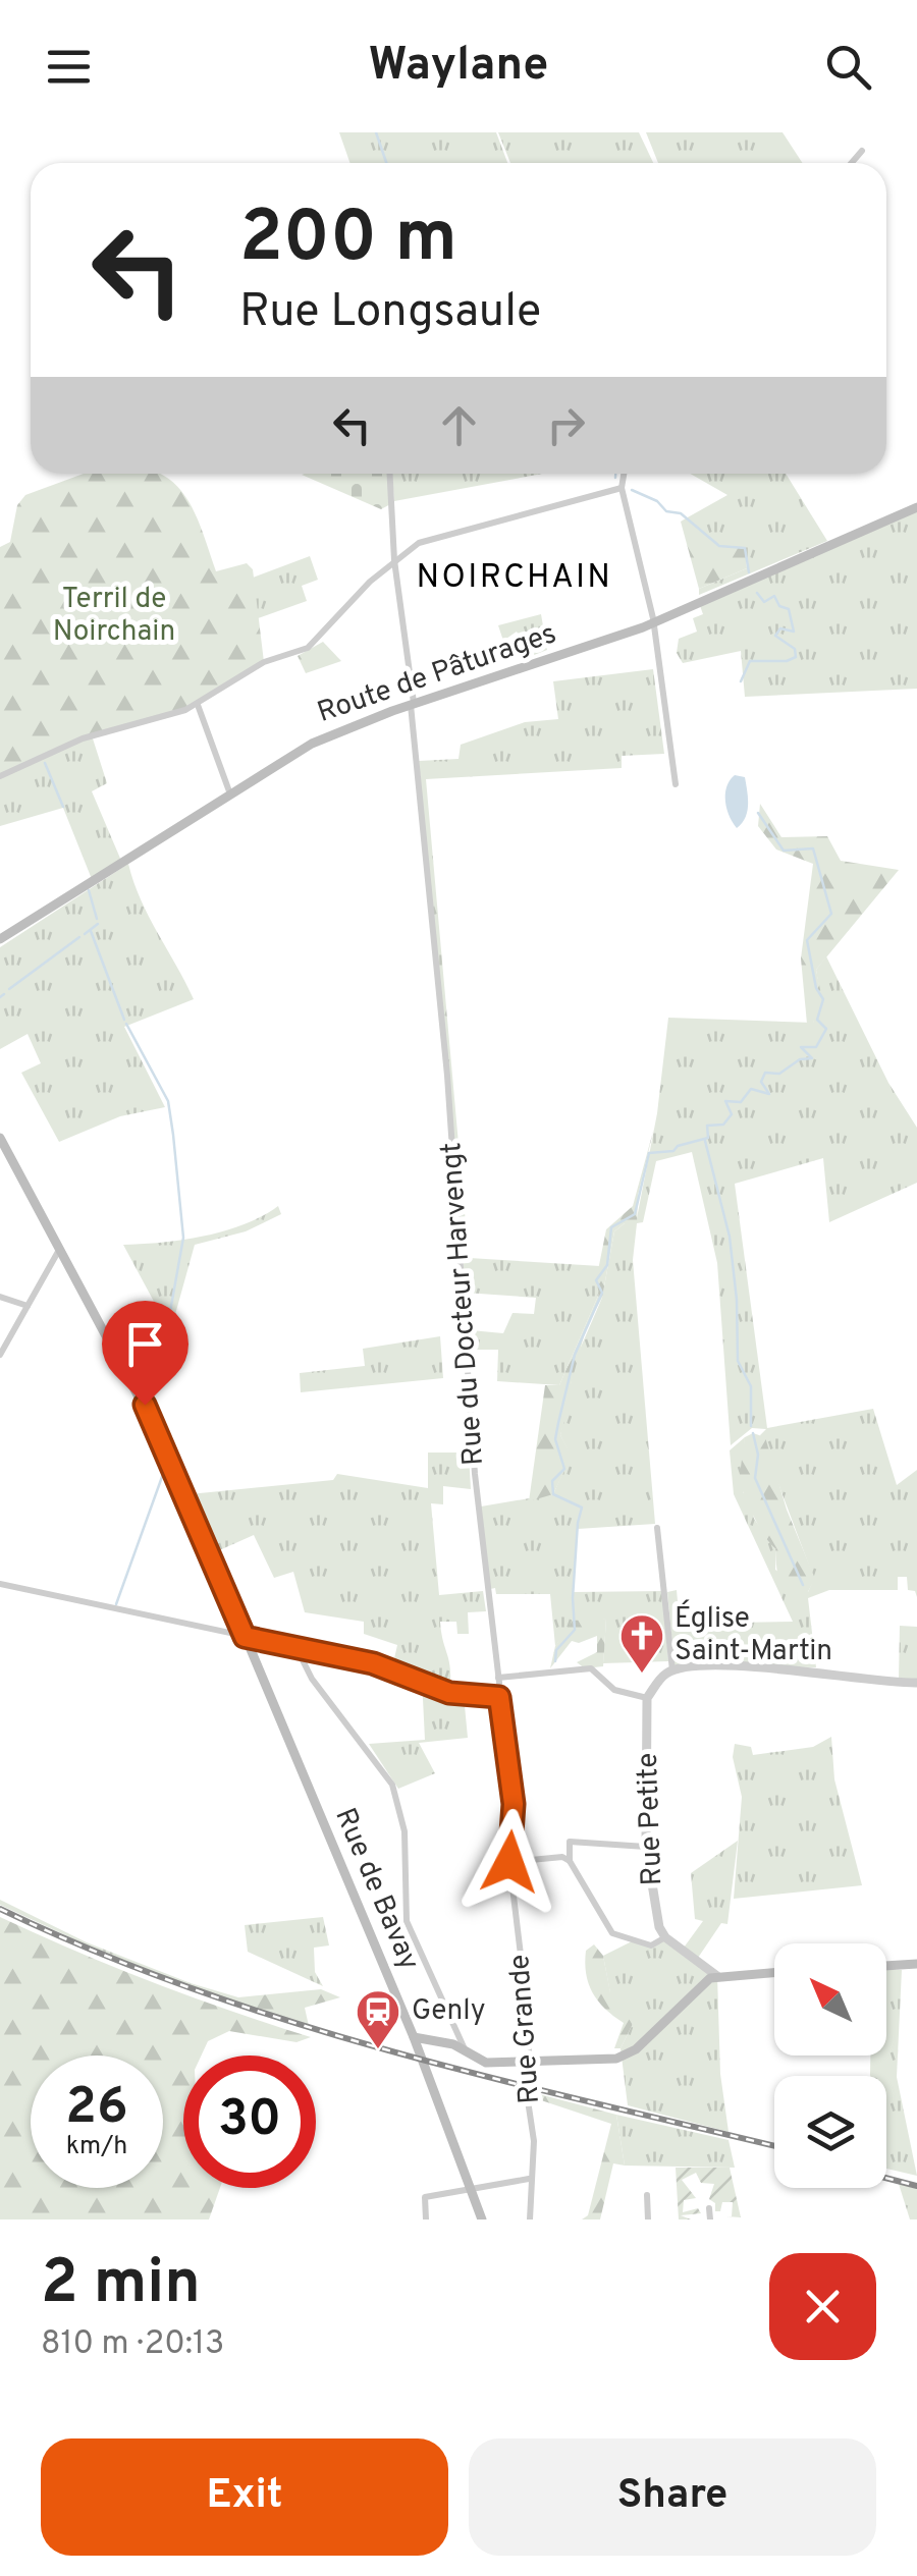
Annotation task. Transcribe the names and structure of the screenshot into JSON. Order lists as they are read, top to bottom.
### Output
{
  "streets": {
    "main road": ["Route de Pâturages", "Rue de Bavay"],
    "street": ["Rue du Docteur Harvengt", "Rue Petite", "Rue Grande"]
  },
  "crossings": [
    ["Route de Pâturages", "Rue du Docteur Harvengt"],
    ["Rue du Docteur Harvengt", "Rue Grande"]
  ],
  "districts": ["NOIRCHAIN"],
  "parks": ["Terril de Noirchain"],
  "places": {
    "church": ["Église Saint-Martin"],
    "station": ["Genly"]
  },
  "north": "top left",
  "page": {
    "header": "Waylane",
    "turn": ["200 m", "Rue Longsaule"],
    "speed": "26 km/h",
    "limit": "30",
    "heading": ["2 min", "810 m · 20:13"],
    "buttons": ["Exit", "Share"]
  }
}
